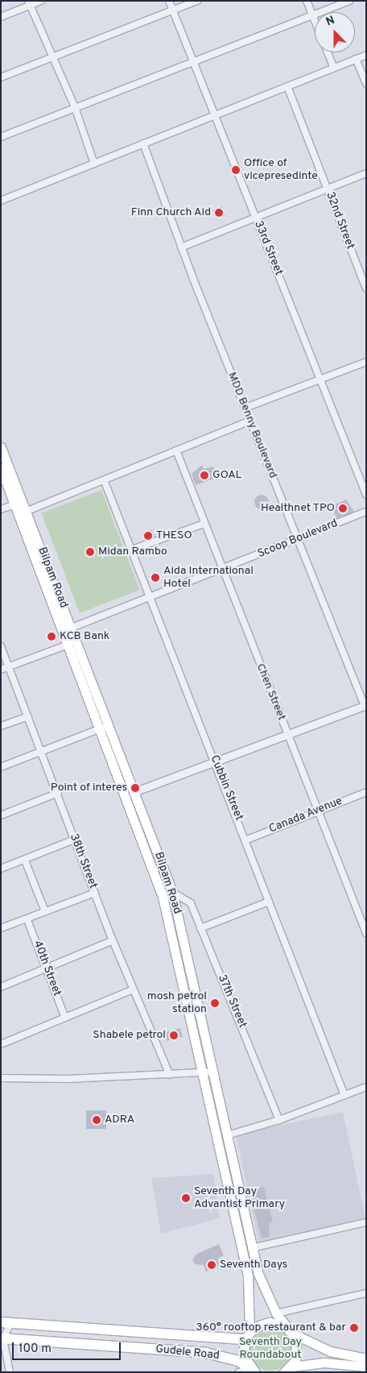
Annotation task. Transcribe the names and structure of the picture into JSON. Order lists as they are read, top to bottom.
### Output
{
  "streets": {
    "highway": ["Gudele Road"],
    "main road": ["Bilpam Road"],
    "street": [
      "32nd Street",
      "33rd Street",
      "MDD Benny Boulevard",
      "Scoop Boulevard",
      "Chen Street",
      "Cubbin Street",
      "Canada Avenue",
      "38th Street",
      "40th Street",
      "37th Street"
    ]
  },
  "crossings": [
    ["MDD Benny Boulevard", "Scoop Boulevard"],
    ["Scoop Boulevard", "Bilpam Road"],
    ["Scoop Boulevard", "Chen Street"],
    ["Scoop Boulevard", "Cubbin Street"],
    ["Bilpam Road", "37th Street"],
    ["Bilpam Road", "Gudele Road"],
    ["Chen Street", "Canada Avenue"],
    ["Cubbin Street", "Canada Avenue"]
  ],
  "parks": ["Seventh Day Roundabout"],
  "places": [
    "Office of vicepresedinte",
    "Finn Church Aid",
    "GOAL",
    "Healthnet TPO",
    "THESO",
    "Midan Rambo",
    "Aida International Hotel",
    "KCB Bank",
    "Point of interes",
    "mosh petrol station",
    "Shabele petrol",
    "ADRA",
    "Seventh Day Advantist Primary",
    "Seventh Days",
    "360° rooftop restaurant & bar"
  ],
  "scale_bar": "100 m",
  "north": "top"
}
